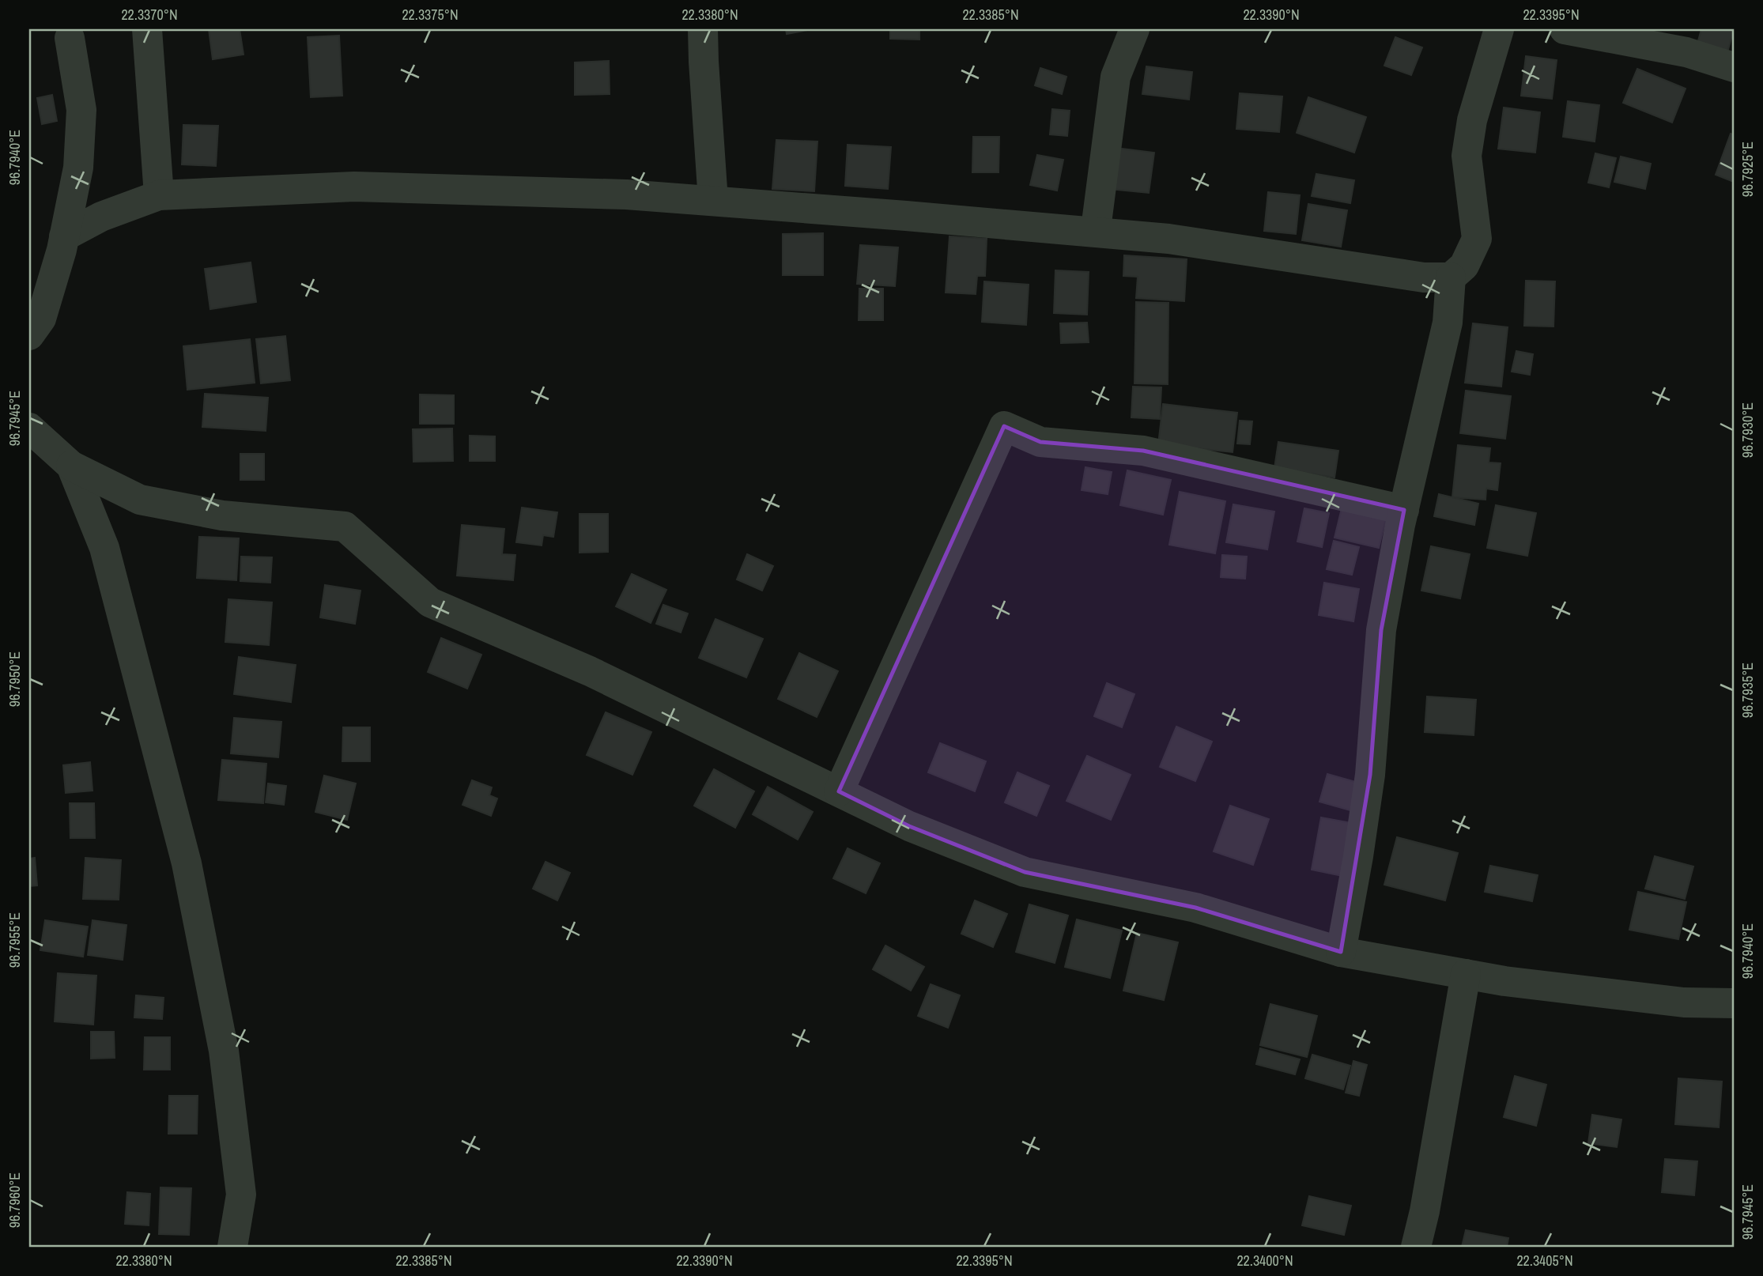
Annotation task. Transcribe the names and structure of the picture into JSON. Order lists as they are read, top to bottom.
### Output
{
  "coordinates": [
    "22.3370°N",
    "22.3375°N",
    "22.3380°N",
    "22.3385°N",
    "22.3390°N",
    "22.3395°N",
    "96.7940°E",
    "96.7925°E",
    "96.7945°E",
    "96.7930°E",
    "96.7950°E",
    "96.7935°E",
    "96.7955°E",
    "96.7960°E",
    "22.3400°N",
    "22.3405°N"
  ]
}
